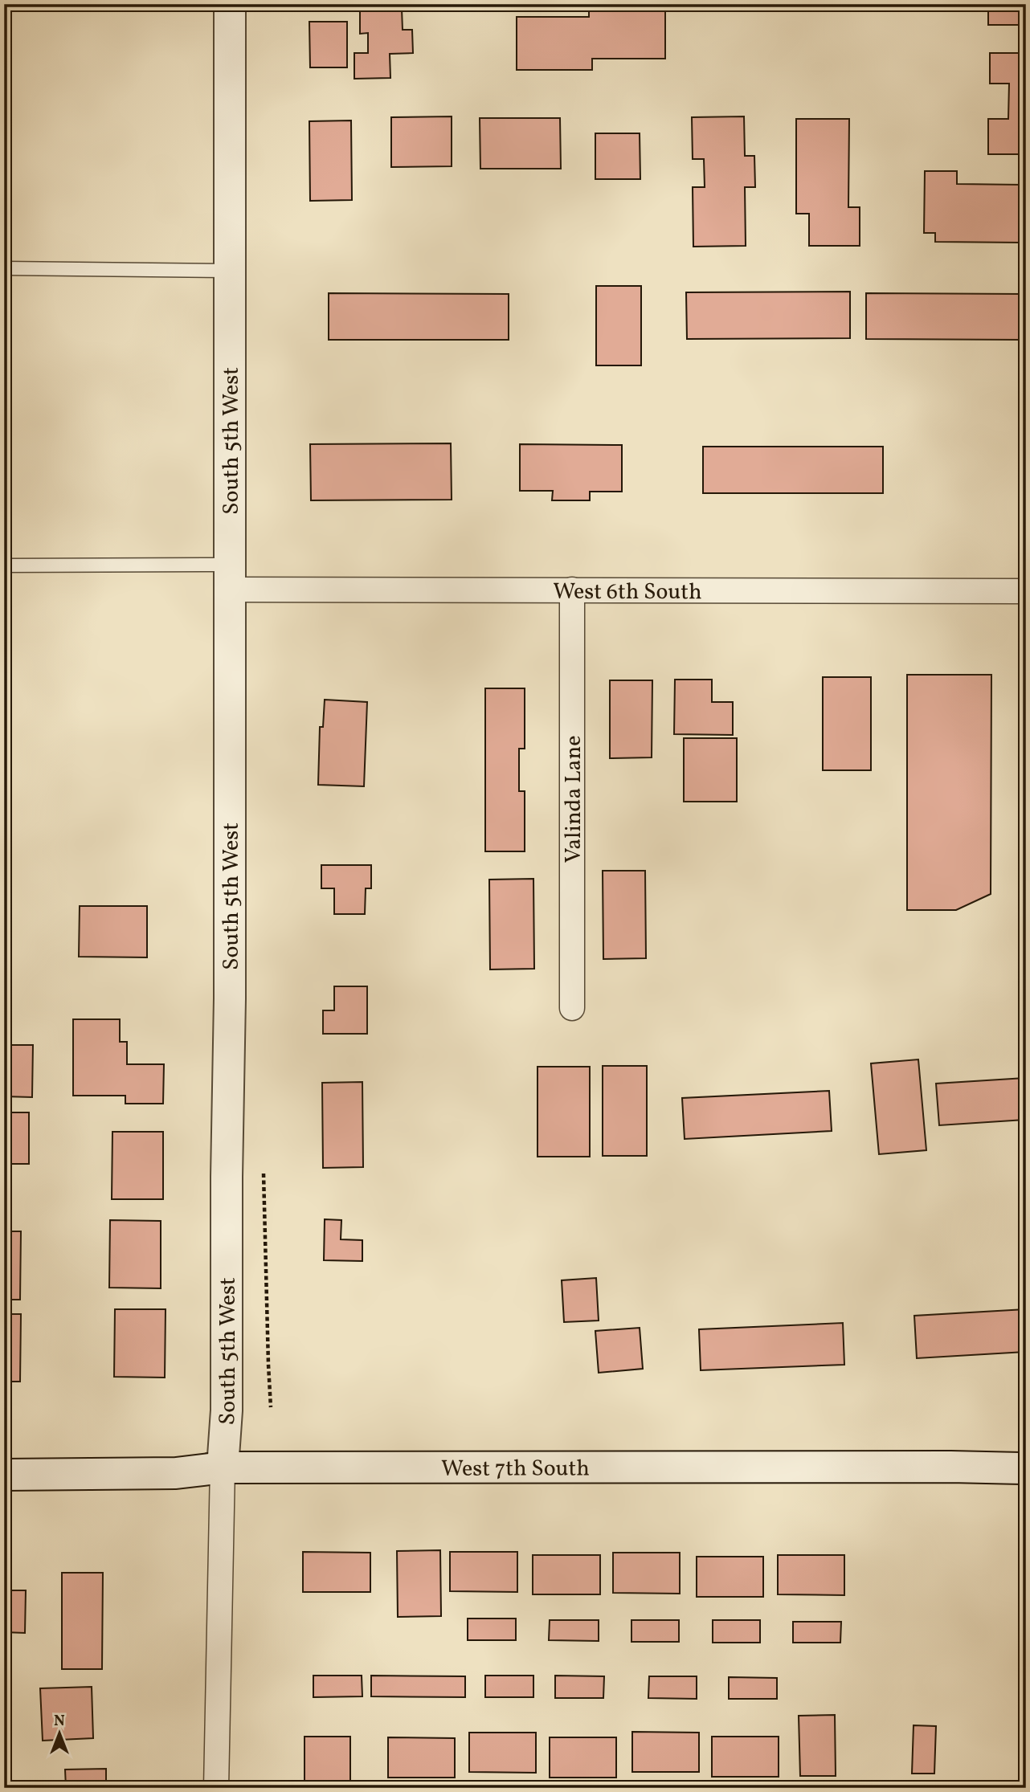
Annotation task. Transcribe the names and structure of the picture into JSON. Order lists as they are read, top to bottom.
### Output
{
  "streets": {
    "street": [
      "South 5th West",
      "West 6th South",
      "Valinda Lane",
      "West 7th South"
    ]
  },
  "crossings": [
    ["South 5th West", "West 6th South"],
    ["South 5th West", "West 7th South"],
    ["West 6th South", "Valinda Lane"]
  ],
  "north": "top"
}
